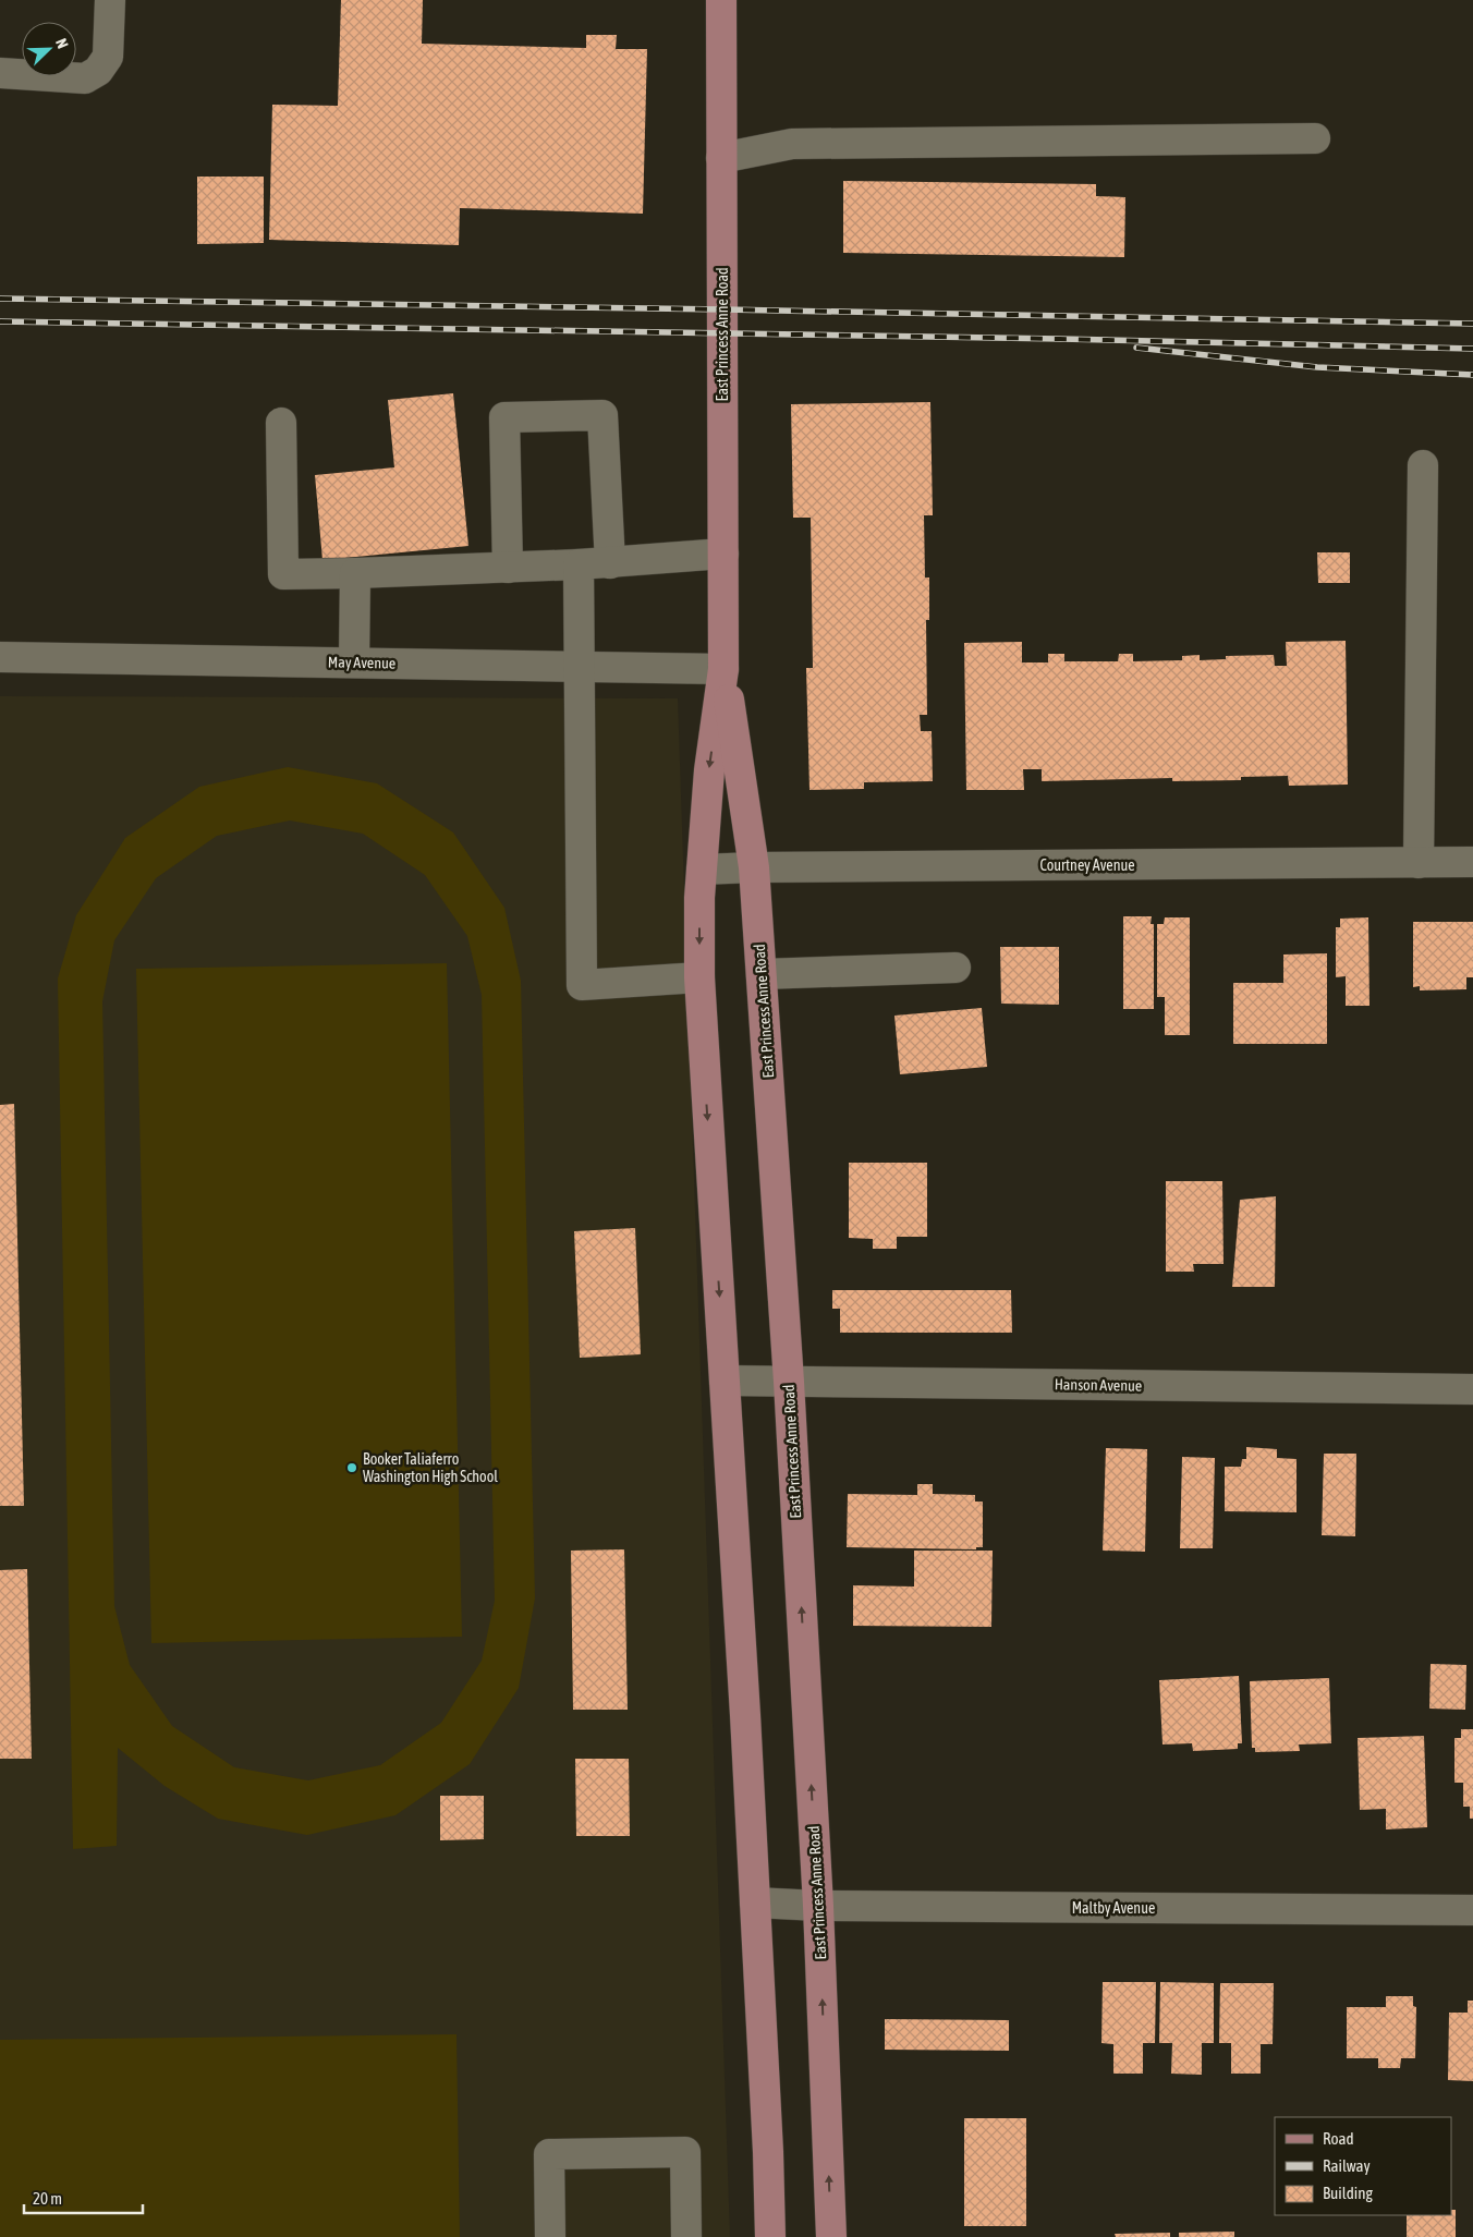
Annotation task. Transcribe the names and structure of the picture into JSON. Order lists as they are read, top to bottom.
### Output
{
  "streets": {
    "main road": ["East Princess Anne Road"],
    "street": [
      "May Avenue",
      "Courtney Avenue",
      "Hanson Avenue",
      "Maltby Avenue"
    ]
  },
  "crossings": [
    ["East Princess Anne Road", "May Avenue"],
    ["East Princess Anne Road", "Courtney Avenue"],
    ["East Princess Anne Road", "Hanson Avenue"],
    ["East Princess Anne Road", "Maltby Avenue"]
  ],
  "places": ["Booker Taliaferro Washington High School"],
  "legend": ["Road", "Railway", "Building"],
  "scale_bar": "20 m",
  "north": "top right"
}
